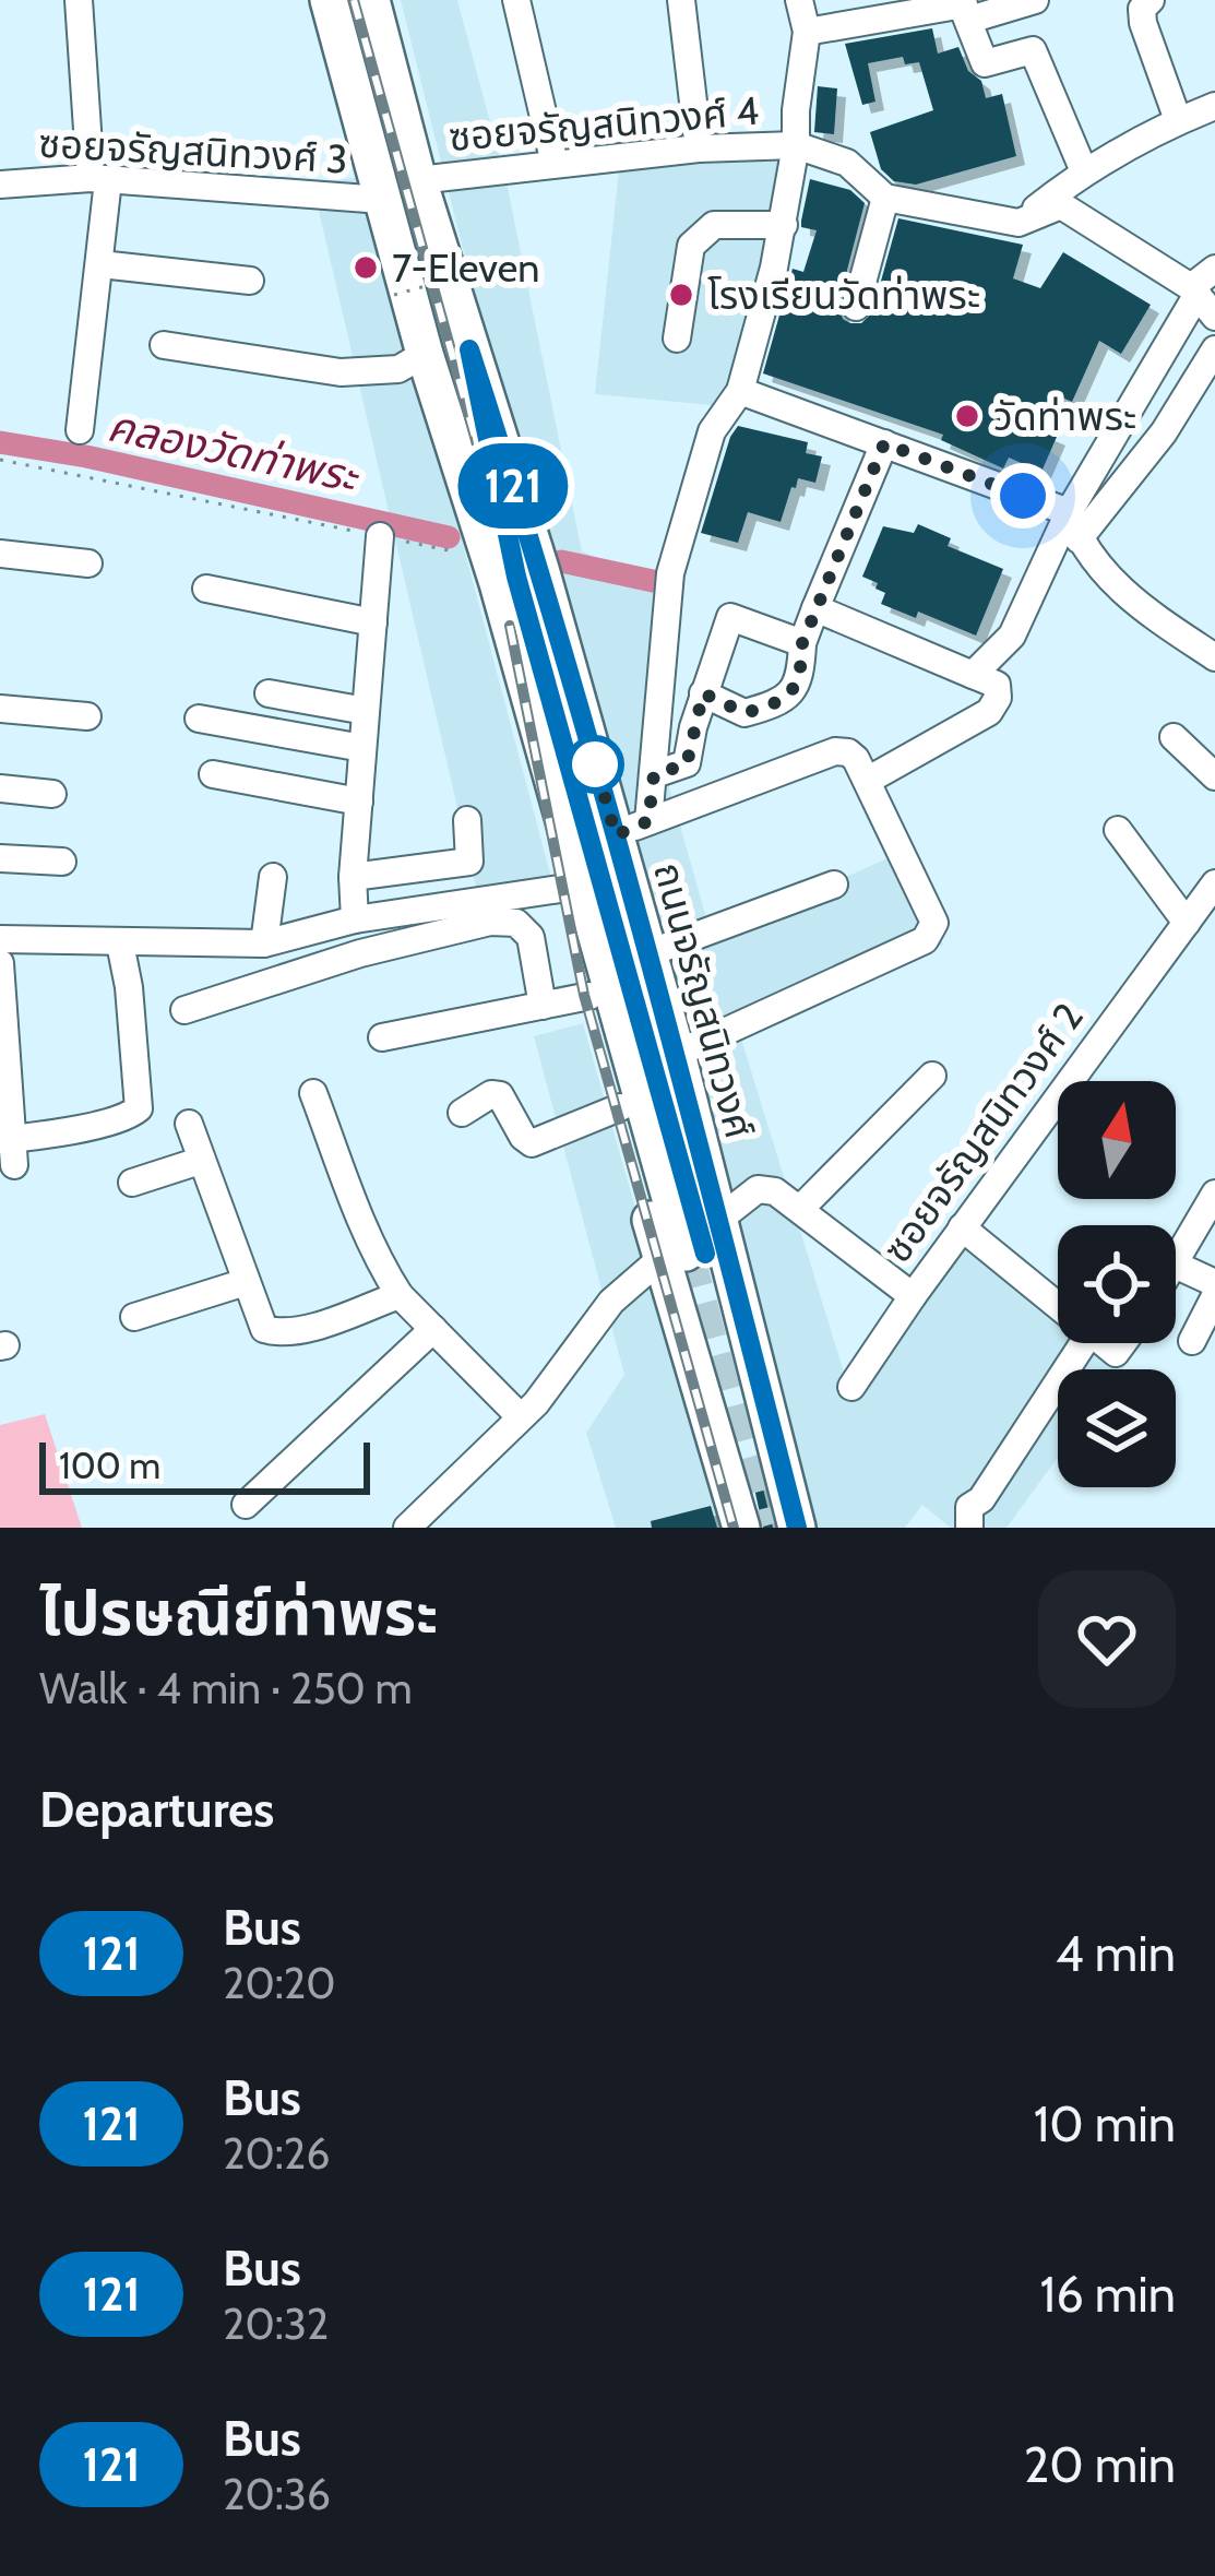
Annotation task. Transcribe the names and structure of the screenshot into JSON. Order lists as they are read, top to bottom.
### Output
{
  "streets": {
    "main road": ["ถนนจรัญสนิทวงศ์"],
    "street": ["ซอยจรัญสนิทวงศ์ 4", "ซอยจรัญสนิทวงศ์ 3", "ซอยจรัญสนิทวงศ์ 2"]
  },
  "crossings": [
    ["ซอยจรัญสนิทวงศ์ 4", "ถนนจรัญสนิทวงศ์"],
    ["ซอยจรัญสนิทวงศ์ 3", "ถนนจรัญสนิทวงศ์"]
  ],
  "water": ["คลองวัดท่าพระ"],
  "places": ["7-Eleven", "โรงเรียนวัดท่าพระ", "วัดท่าพระ"],
  "lines": ["bus line 121"],
  "scale_bar": "100 m",
  "north": "top",
  "page": {
    "on_map": "121",
    "scale": "100 m",
    "heading": [
      ["ไปรษณีย์ท่าพระ", "Walk · 4 min · 250 m"],
      "Departures"
    ],
    "list": [
      {
        "mark": "121",
        "name": "Bus",
        "note": "20:20",
        "value": "4 min"
      },
      {
        "mark": "121",
        "name": "Bus",
        "note": "20:26",
        "value": "10 min"
      },
      {
        "mark": "121",
        "name": "Bus",
        "note": "20:32",
        "value": "16 min"
      },
      {
        "mark": "121",
        "name": "Bus",
        "note": "20:36",
        "value": "20 min"
      }
    ]
  }
}
